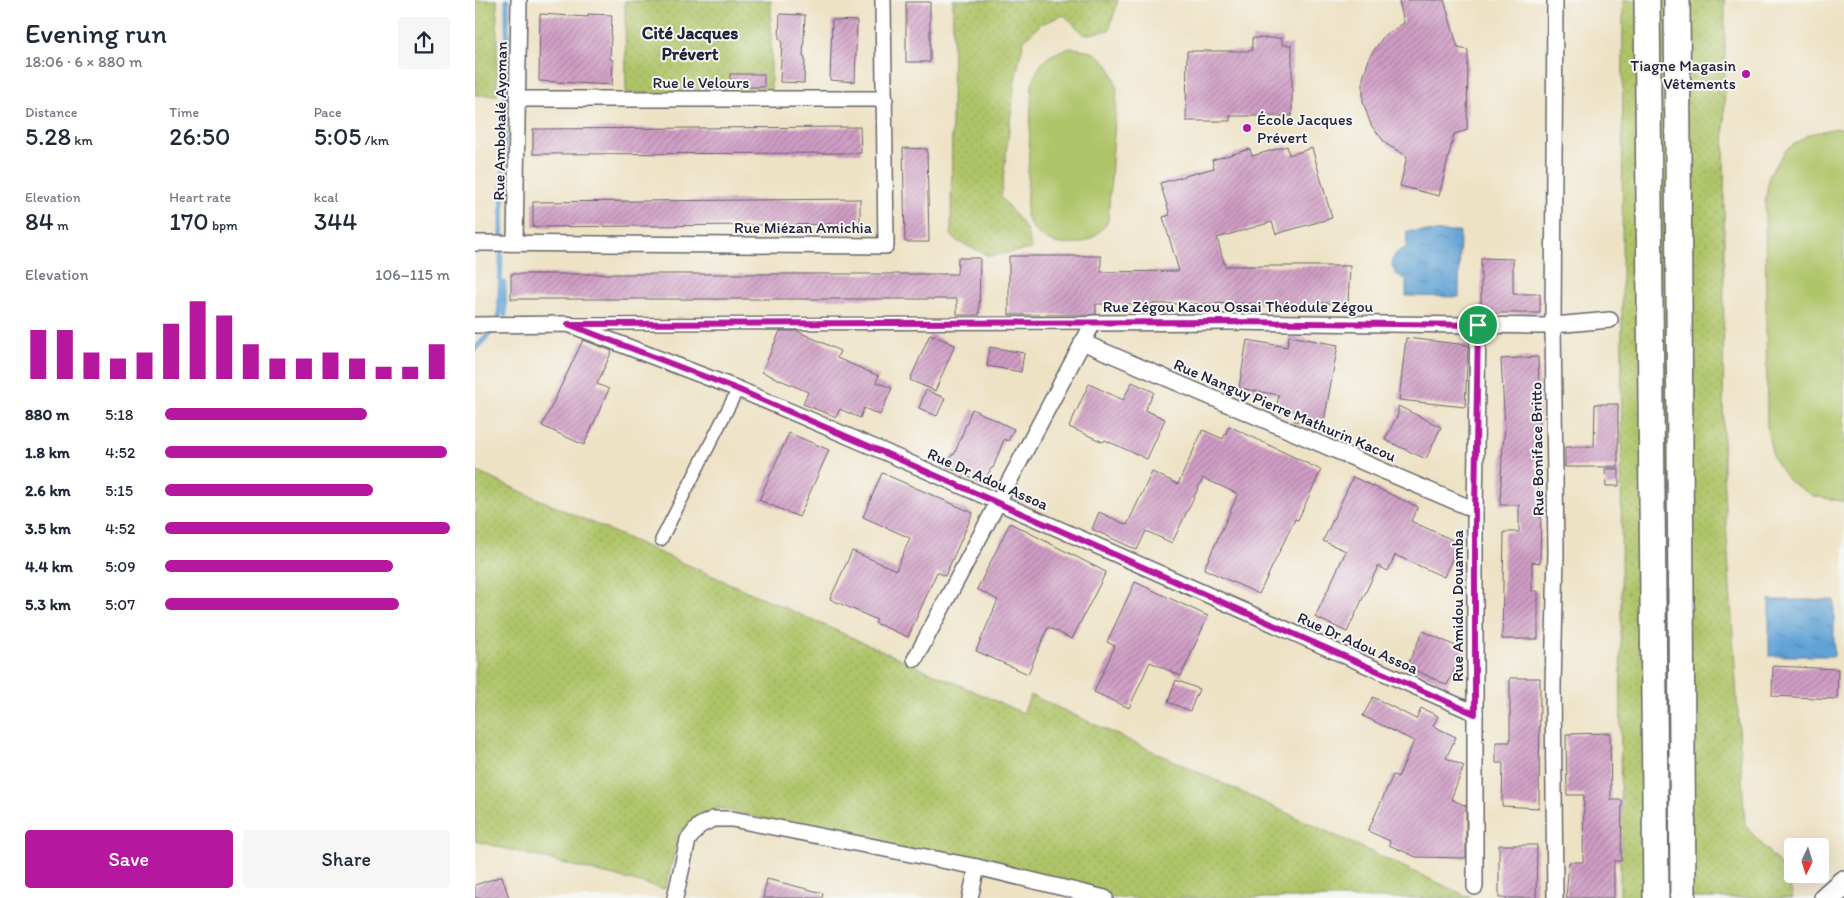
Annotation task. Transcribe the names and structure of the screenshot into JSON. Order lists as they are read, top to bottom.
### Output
{
  "streets": {
    "street": [
      "Rue le Velours",
      "Rue Ambohalé Ayoman",
      "Rue Miézan Amichia",
      "Rue Zégou Kacou Ossai Théodule Zégou",
      "Rue Nanguy Pierre Mathurin Kacou",
      "Rue Boniface Britto",
      "Rue Dr Adou Assoa",
      "Rue Amidou Douamba"
    ]
  },
  "crossings": [
    ["Rue le Velours", "Rue Ambohalé Ayoman"],
    ["Rue le Velours", "Rue Miézan Amichia"],
    ["Rue Ambohalé Ayoman", "Rue Miézan Amichia"],
    ["Rue Zégou Kacou Ossai Théodule Zégou", "Rue Nanguy Pierre Mathurin Kacou"],
    ["Rue Zégou Kacou Ossai Théodule Zégou", "Rue Boniface Britto"],
    ["Rue Zégou Kacou Ossai Théodule Zégou", "Rue Dr Adou Assoa"],
    ["Rue Zégou Kacou Ossai Théodule Zégou", "Rue Amidou Douamba"],
    ["Rue Nanguy Pierre Mathurin Kacou", "Rue Amidou Douamba"],
    ["Rue Dr Adou Assoa", "Rue Amidou Douamba"]
  ],
  "districts": ["Cité Jacques Prévert"],
  "places": ["Tiagne Magasin Vêtements", "École Jacques Prévert"],
  "north": "bottom",
  "page": {
    "heading": ["Evening run", "18:06 · 6 × 880 m"],
    "stats": [
      ["Distance", "5.28 km"],
      ["Time", "26:50"],
      ["Pace", "5:05 /km"],
      ["Elevation", "84 m"],
      ["Heart rate", "170 bpm"],
      ["kcal", "344"]
    ],
    "chart": ["Elevation", "106–115 m"],
    "list": [
      {
        "name": "880 m",
        "note": "5:18"
      },
      {
        "name": "1.8 km",
        "note": "4:52"
      },
      {
        "name": "2.6 km",
        "note": "5:15"
      },
      {
        "name": "3.5 km",
        "note": "4:52"
      },
      {
        "name": "4.4 km",
        "note": "5:09"
      },
      {
        "name": "5.3 km",
        "note": "5:07"
      }
    ],
    "buttons": ["Save", "Share"]
  }
}
